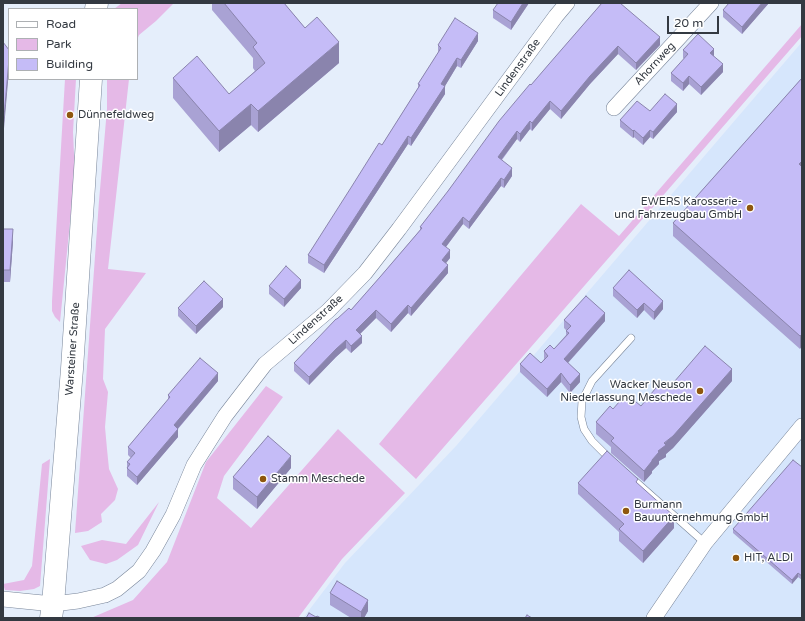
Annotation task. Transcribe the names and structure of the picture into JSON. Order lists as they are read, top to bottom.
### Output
{
  "streets": {
    "main road": ["Warsteiner Straße"],
    "street": ["Ahornweg", "Lindenstraße"]
  },
  "crossings": [
    ["Lindenstraße", "Warsteiner Straße"]
  ],
  "places": [
    "Dünnefeldweg",
    "EWERS Karosserie- und Fahrzeugbau GmbH",
    "Wacker Neuson Niederlassung Meschede",
    "Stamm Meschede",
    "Burmann Bauunternehmung GmbH",
    "HIT, ALDI"
  ],
  "legend": ["Road", "Park", "Building"],
  "scale_bar": "20 m"
}
